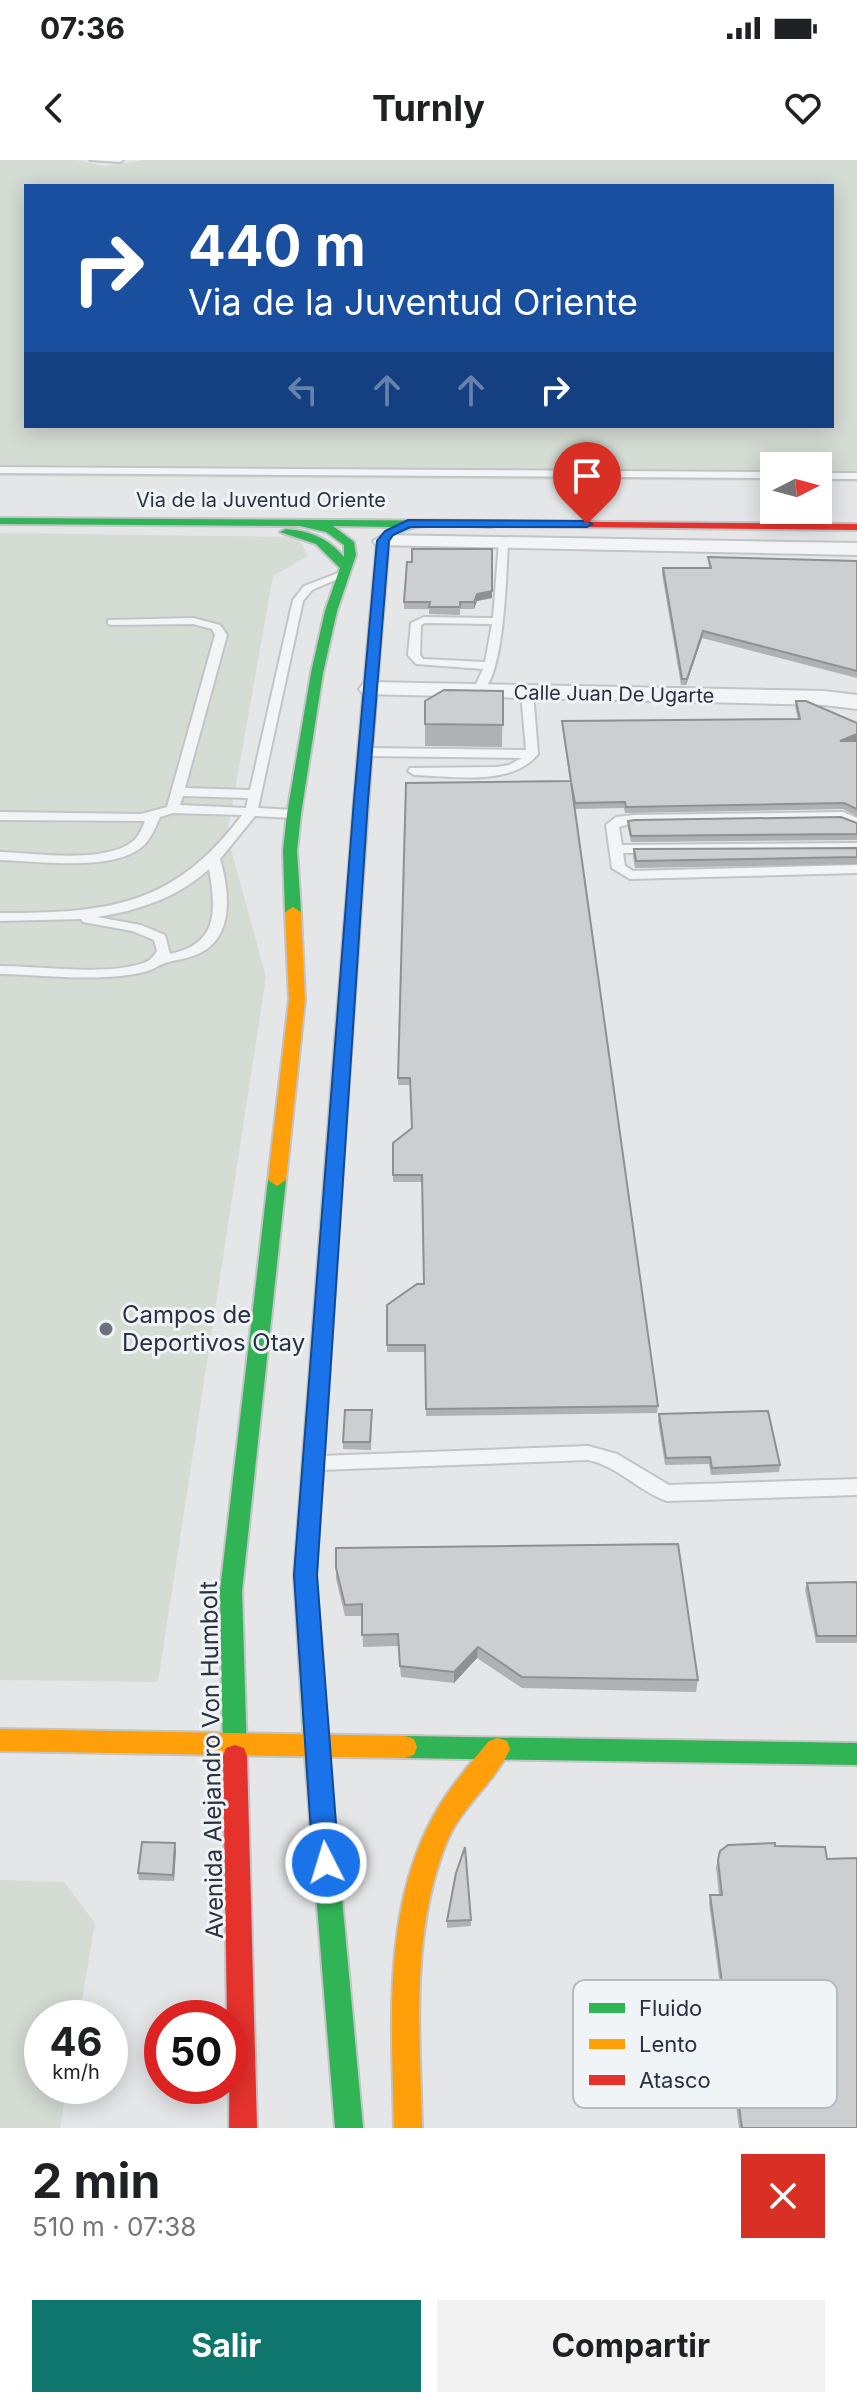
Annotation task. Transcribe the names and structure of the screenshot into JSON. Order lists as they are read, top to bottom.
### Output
{
  "streets": {
    "main road": ["Via de la Juventud Oriente", "Avenida Alejandro Von Humbolt"],
    "street": ["Calle Juan De Ugarte"]
  },
  "crossings": [
    ["Via de la Juventud Oriente", "Avenida Alejandro Von Humbolt"]
  ],
  "places": ["Campos de Deportivos Otay"],
  "legend": ["Fluido", "Lento", "Atasco"],
  "north": "right",
  "page": {
    "status": "07:36",
    "header": "Turnly",
    "turn": ["440 m", "Via de la Juventud Oriente"],
    "speed": "46 km/h",
    "limit": "50",
    "heading": ["2 min", "510 m · 07:38"],
    "buttons": ["Salir", "Compartir"]
  }
}
